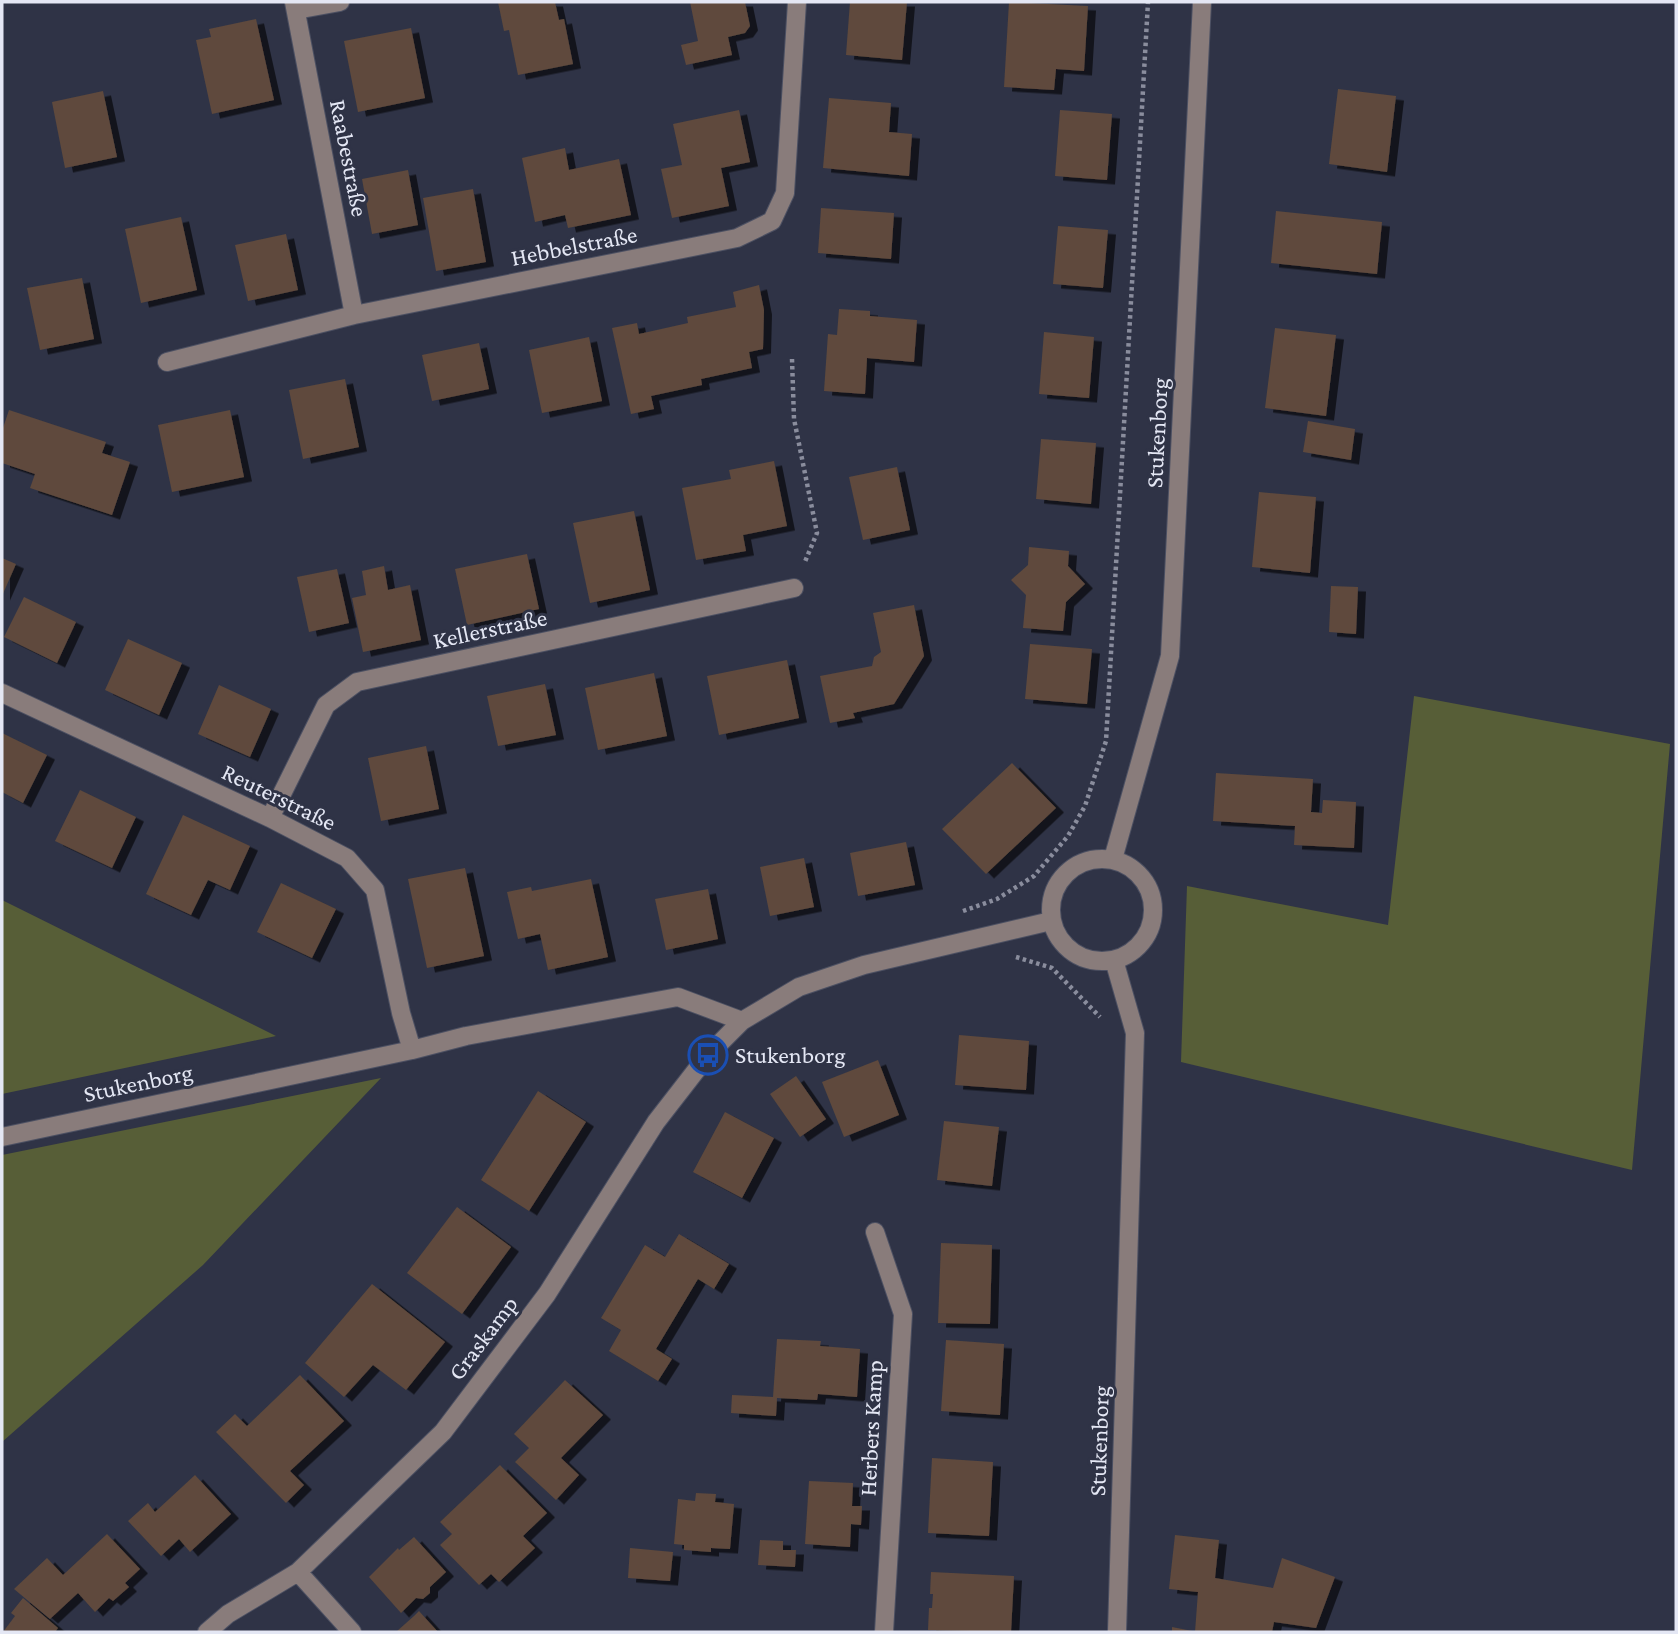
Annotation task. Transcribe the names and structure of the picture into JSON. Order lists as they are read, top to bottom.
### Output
{
  "streets": {
    "street": [
      "Raabestraße",
      "Hebbelstraße",
      "Stukenborg",
      "Kellerstraße",
      "Reuterstraße",
      "Graskamp",
      "Herbers Kamp"
    ]
  },
  "crossings": [
    ["Raabestraße", "Hebbelstraße"],
    ["Stukenborg", "Reuterstraße"],
    ["Stukenborg", "Graskamp"],
    ["Kellerstraße", "Reuterstraße"]
  ],
  "places": {
    "bus stop": ["Stukenborg"]
  }
}
